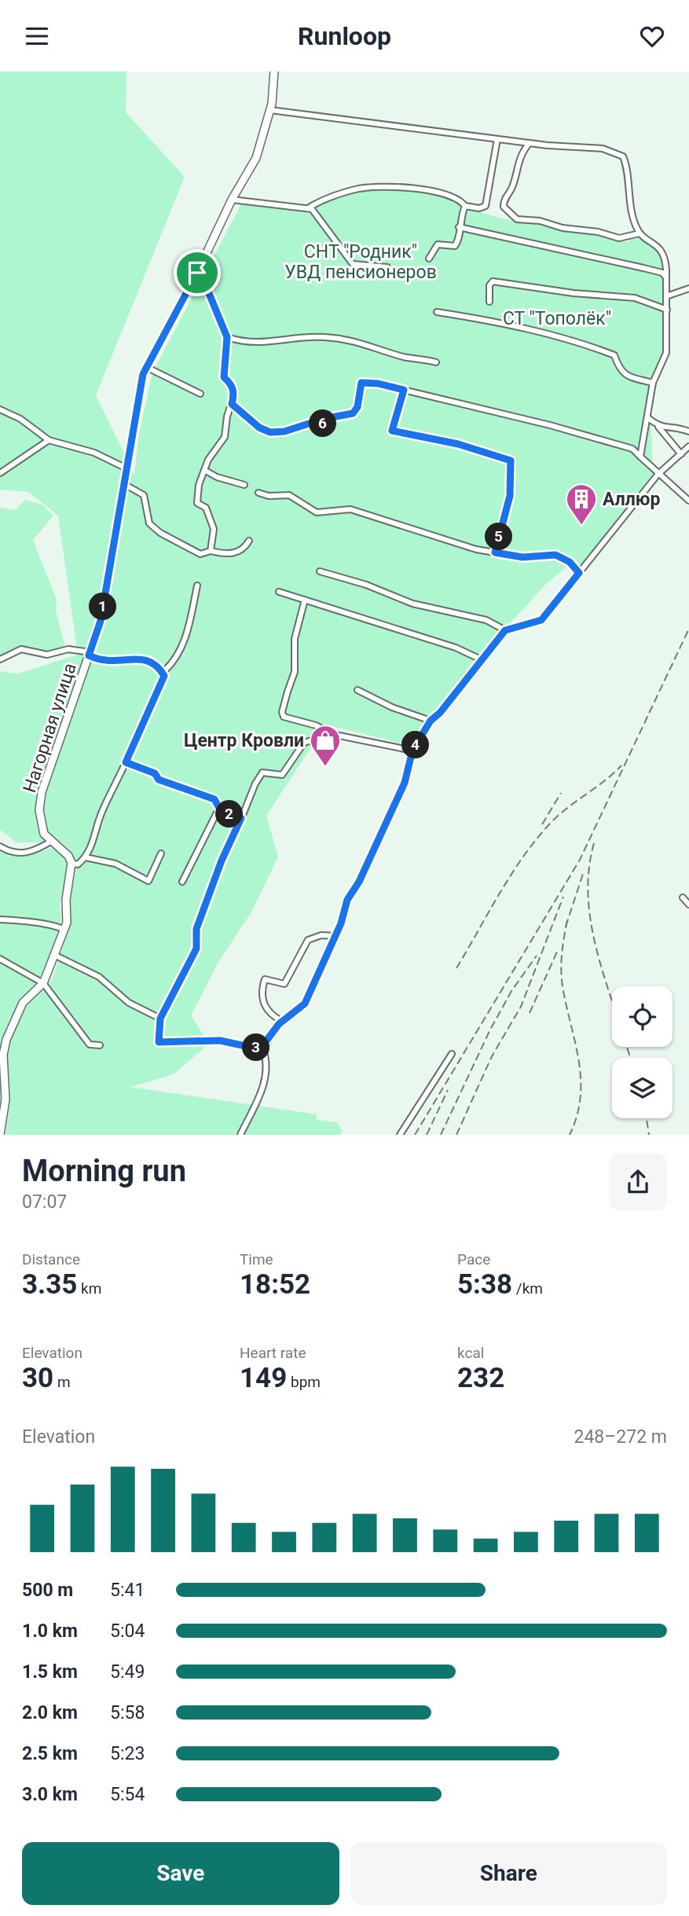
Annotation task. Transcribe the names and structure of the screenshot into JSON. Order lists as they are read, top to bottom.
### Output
{
  "streets": {
    "street": ["Нагорная улица"]
  },
  "parks": ["СНТ \"Родник\" УВД пенсионеров", "СТ \"Тополёк\""],
  "places": {
    "building": ["Аллюр"],
    "shop": ["Центр Кровли"]
  },
  "page": {
    "header": "Runloop",
    "pins": [
      "6",
      "5",
      "1",
      "4",
      "2",
      "3"
    ],
    "heading": ["Morning run", "07:07"],
    "stats": [
      ["Distance", "3.35 km"],
      ["Time", "18:52"],
      ["Pace", "5:38 /km"],
      ["Elevation", "30 m"],
      ["Heart rate", "149 bpm"],
      ["kcal", "232"]
    ],
    "chart": ["Elevation", "248–272 m"],
    "list": [
      {
        "name": "500 m",
        "note": "5:41"
      },
      {
        "name": "1.0 km",
        "note": "5:04"
      },
      {
        "name": "1.5 km",
        "note": "5:49"
      },
      {
        "name": "2.0 km",
        "note": "5:58"
      },
      {
        "name": "2.5 km",
        "note": "5:23"
      },
      {
        "name": "3.0 km",
        "note": "5:54"
      }
    ],
    "buttons": ["Save", "Share"]
  }
}
